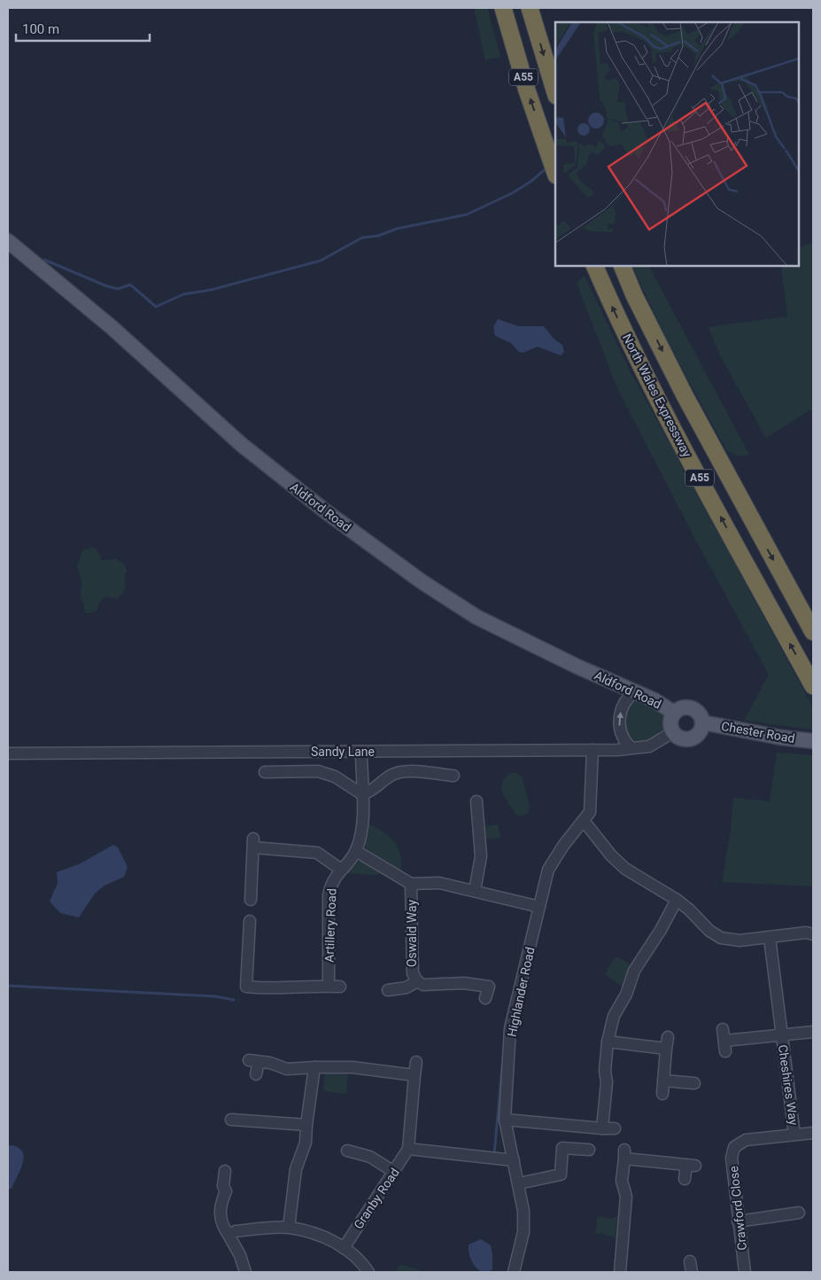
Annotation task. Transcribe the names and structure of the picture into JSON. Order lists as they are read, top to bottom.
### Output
{
  "streets": {
    "highway": ["A55", "North Wales Expressway"],
    "main road": ["Aldford Road", "Chester Road"],
    "street": [
      "Sandy Lane",
      "Artillery Road",
      "Oswald Way",
      "Highlander Road",
      "Cheshires Way",
      "Granby Road",
      "Crawford Close"
    ]
  },
  "crossings": [
    ["Aldford Road", "Chester Road"],
    ["Aldford Road", "Sandy Lane"],
    ["Chester Road", "Sandy Lane"],
    ["Sandy Lane", "Artillery Road"],
    ["Sandy Lane", "Highlander Road"],
    ["Cheshires Way", "Crawford Close"]
  ],
  "scale_bar": "100 m"
}
